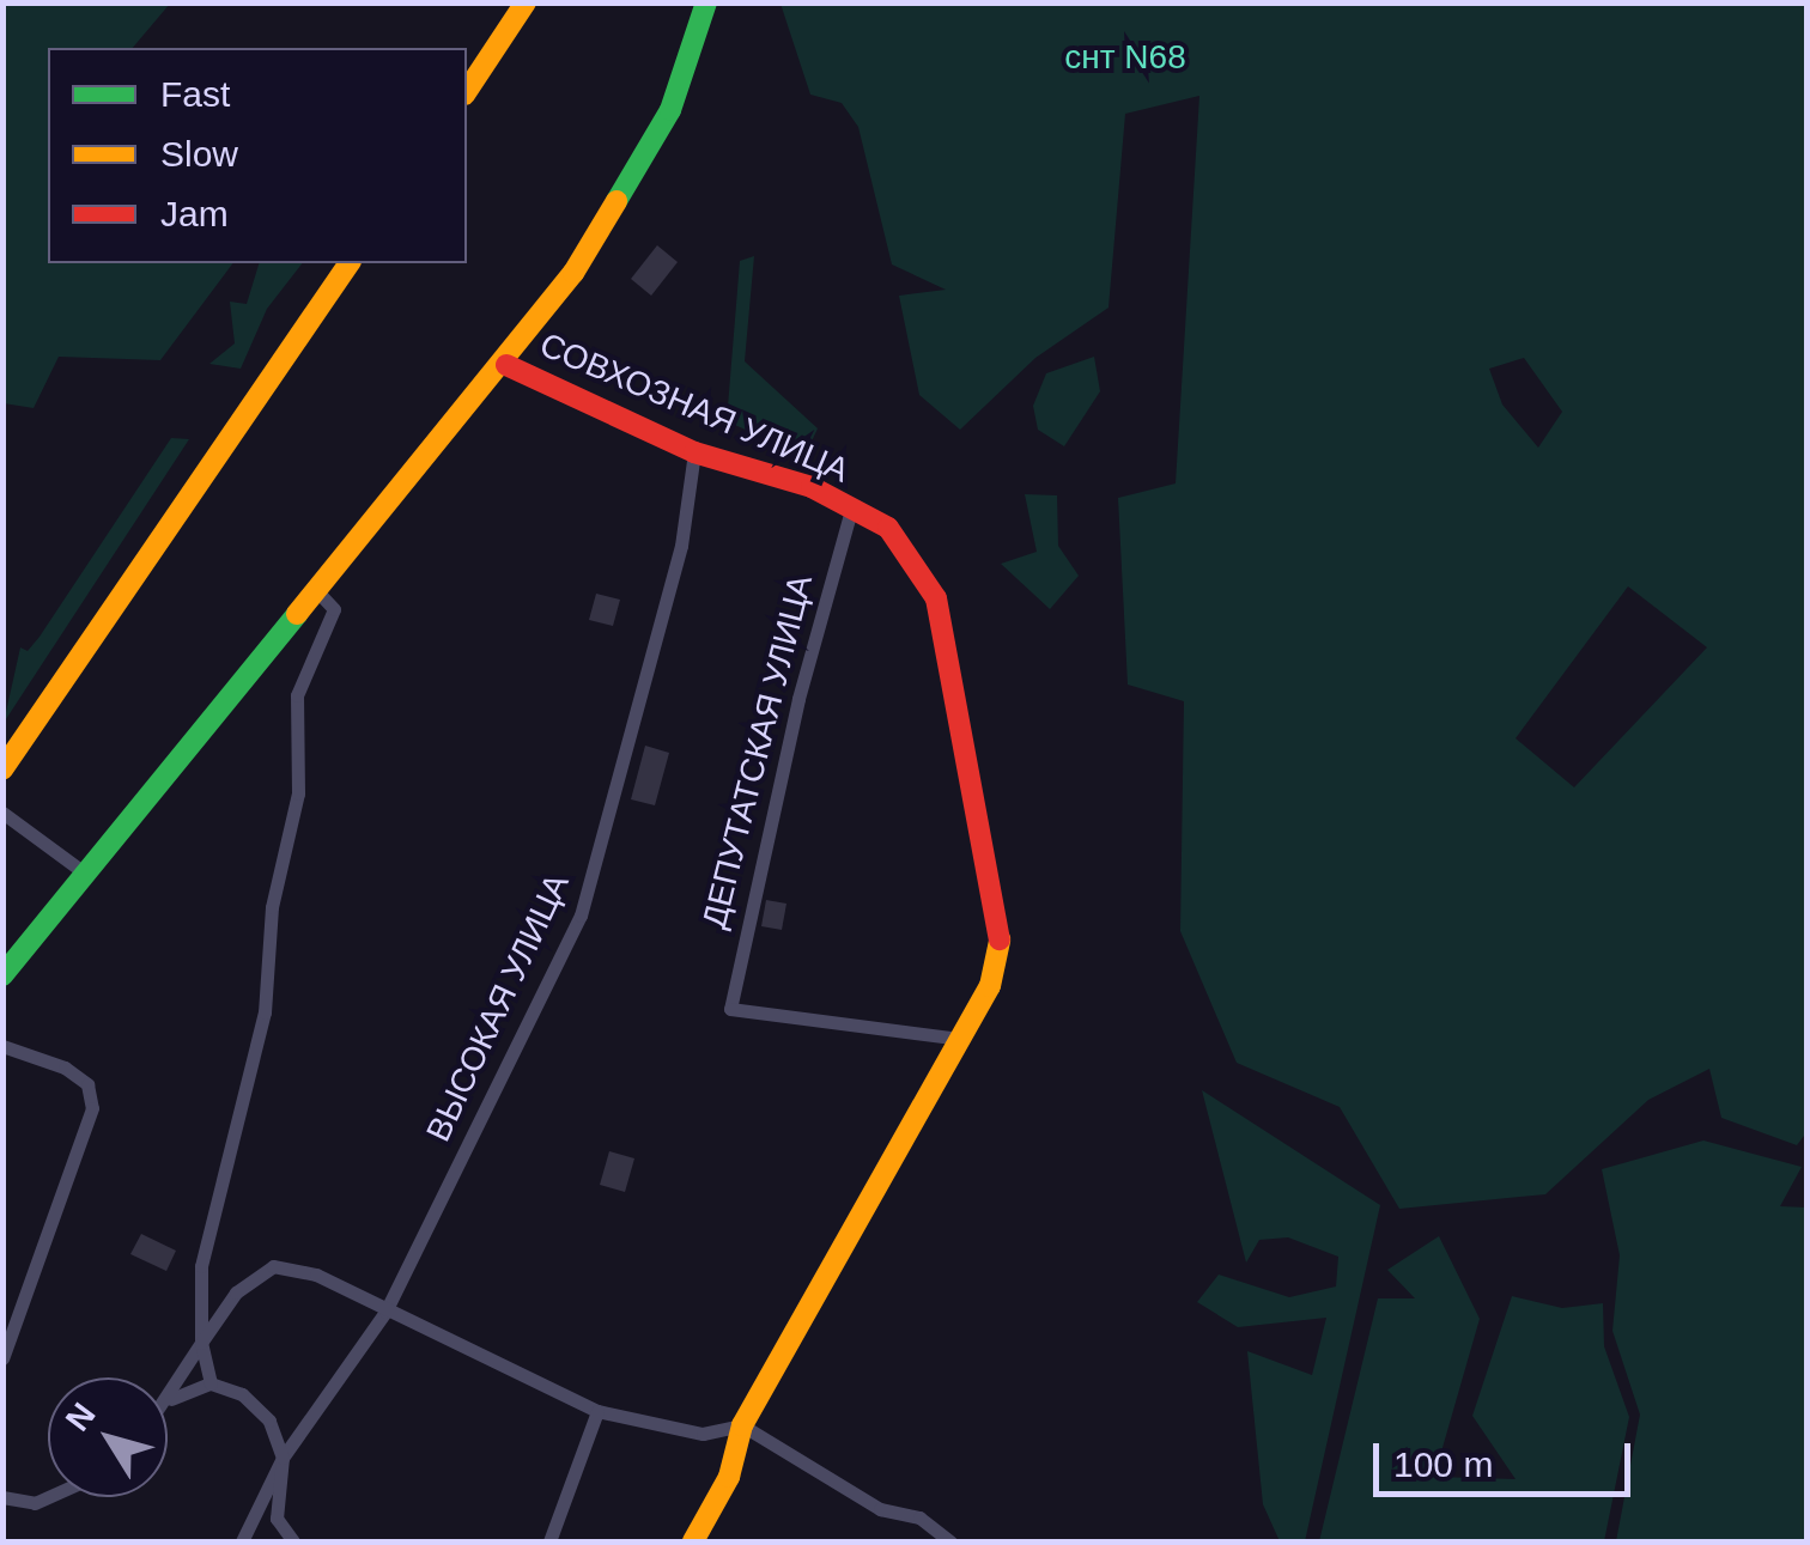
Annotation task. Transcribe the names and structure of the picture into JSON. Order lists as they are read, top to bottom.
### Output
{
  "streets": {
    "street": ["СОВХОЗНАЯ УЛИЦА", "ДЕПУТАТСКАЯ УЛИЦА", "ВЫСОКАЯ УЛИЦА"]
  },
  "crossings": [
    ["СОВХОЗНАЯ УЛИЦА", "ДЕПУТАТСКАЯ УЛИЦА"],
    ["СОВХОЗНАЯ УЛИЦА", "ВЫСОКАЯ УЛИЦА"]
  ],
  "parks": ["снт N68"],
  "legend": ["Fast", "Slow", "Jam"],
  "scale_bar": "100 m",
  "north": "top left"
}
